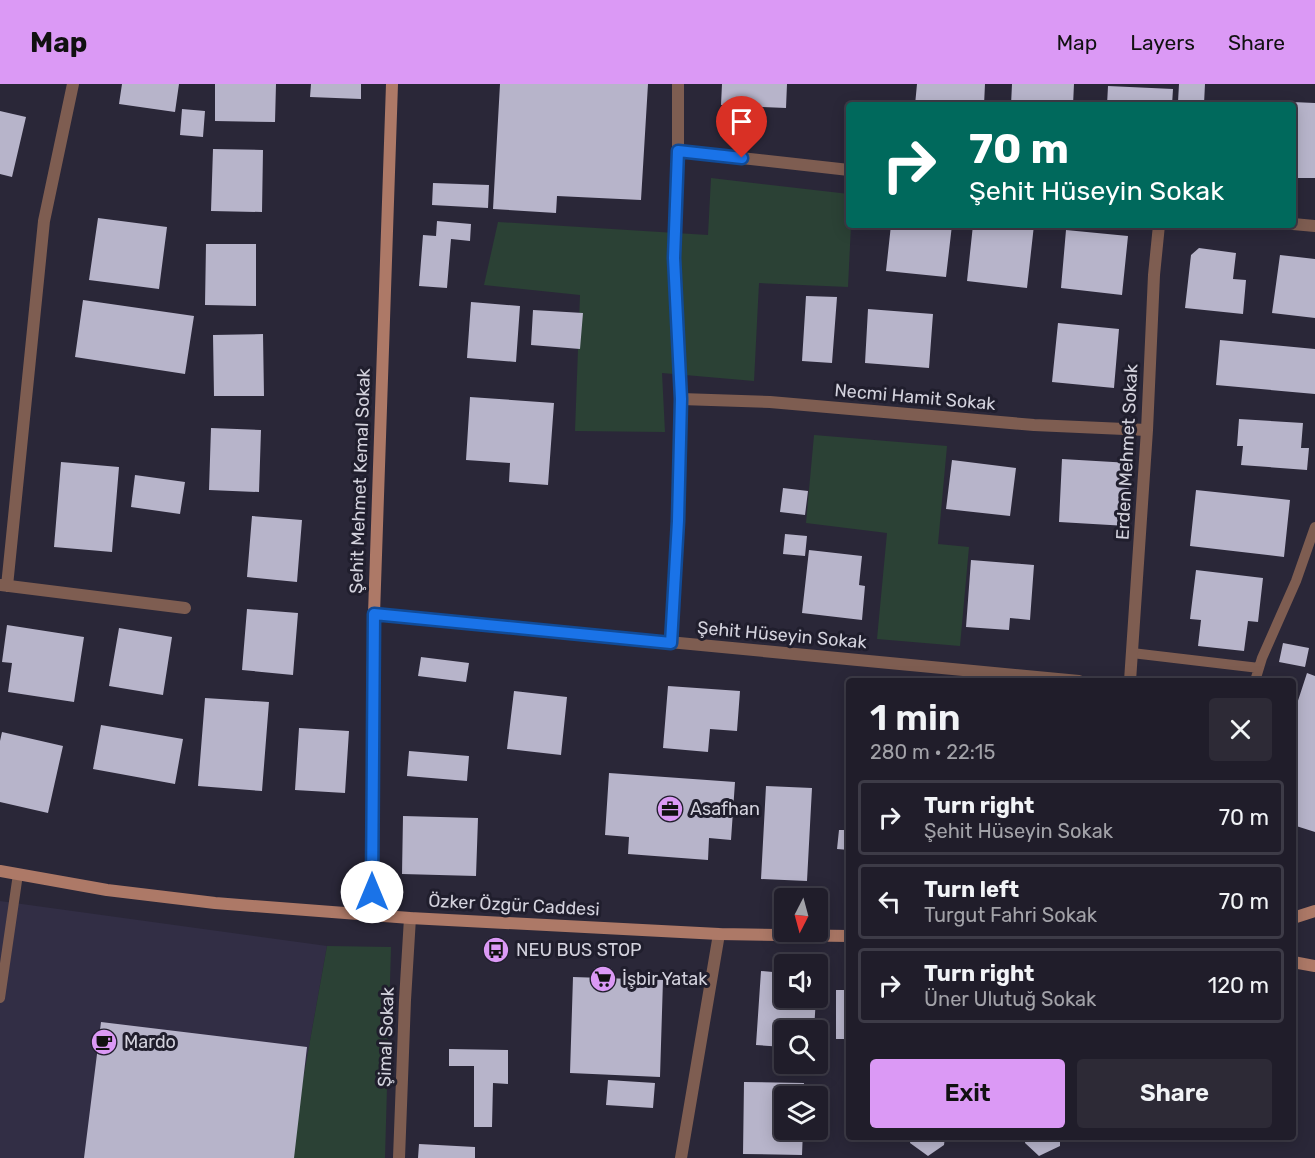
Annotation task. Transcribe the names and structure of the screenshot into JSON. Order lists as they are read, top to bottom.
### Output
{
  "streets": {
    "main road": ["Şehit Mehmet Kemal Sokak", "Özker Özgür Caddesi"],
    "street": [
      "Necmi Hamit Sokak",
      "Erden Mehmet Sokak",
      "Şehit Hüseyin Sokak",
      "Şimal Sokak"
    ]
  },
  "crossings": [
    ["Necmi Hamit Sokak", "Erden Mehmet Sokak"],
    ["Şehit Mehmet Kemal Sokak", "Şehit Hüseyin Sokak"],
    ["Şehit Mehmet Kemal Sokak", "Özker Özgür Caddesi"],
    ["Özker Özgür Caddesi", "Şimal Sokak"]
  ],
  "places": {
    "office": ["Asafhan"],
    "bus stop": ["NEU BUS STOP"],
    "supermarket": ["İşbir Yatak"],
    "cafe": ["Mardo"]
  },
  "north": "bottom",
  "page": {
    "header": "Map",
    "nav": ["Map", "Layers", "Share"],
    "turn": ["70 m", "Şehit Hüseyin Sokak"],
    "heading": ["1 min", "280 m · 22:15"],
    "list": [
      {
        "name": "Turn right",
        "note": "Şehit Hüseyin Sokak",
        "value": "70 m"
      },
      {
        "name": "Turn left",
        "note": "Turgut Fahri Sokak",
        "value": "70 m"
      },
      {
        "name": "Turn right",
        "note": "Üner Ulutuğ Sokak",
        "value": "120 m"
      }
    ],
    "buttons": ["Exit", "Share"]
  }
}
